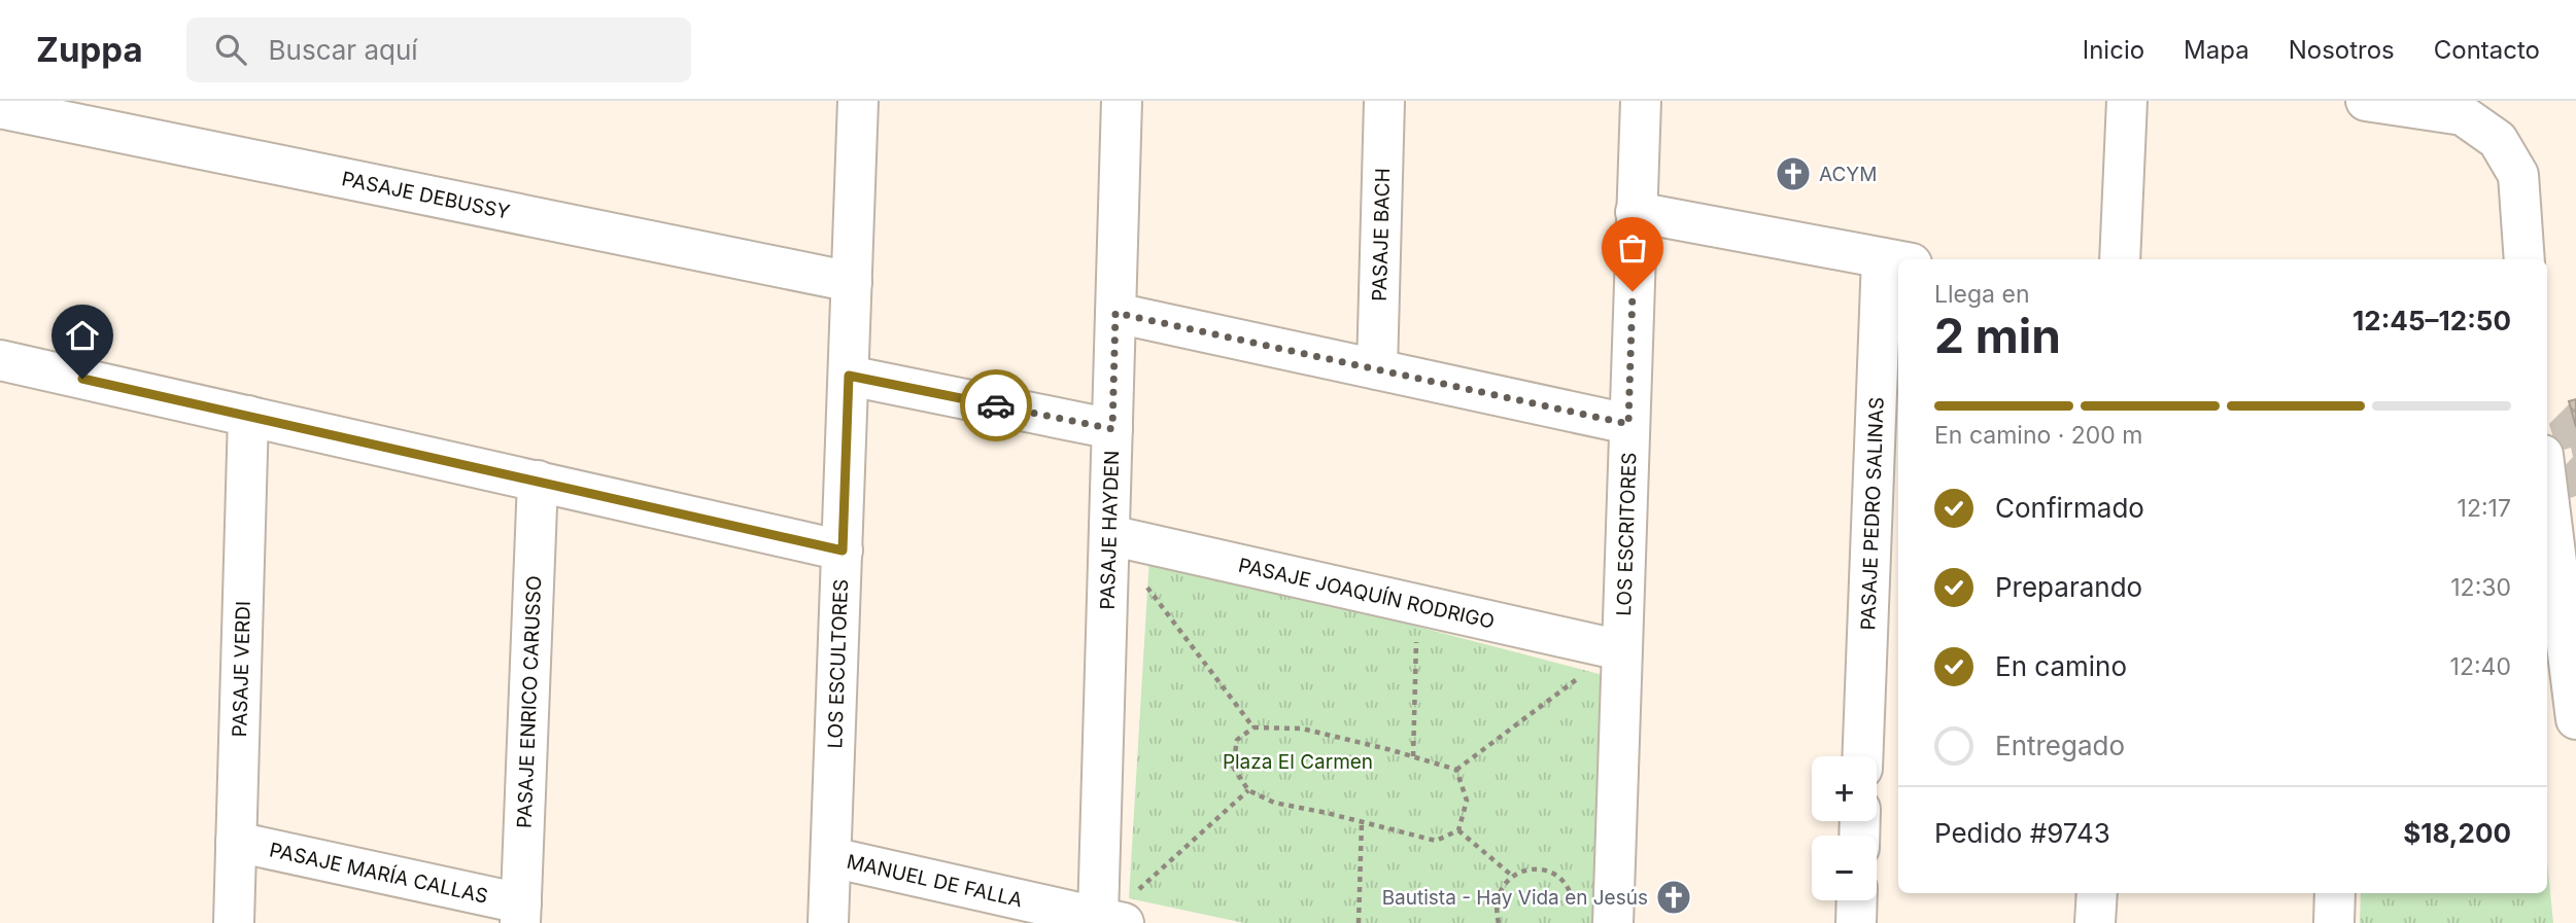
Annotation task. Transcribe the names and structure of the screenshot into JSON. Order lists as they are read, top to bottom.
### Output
{
  "streets": {
    "street": [
      "PASAJE DEBUSSY",
      "PASAJE BACH",
      "PASAJE PEDRO SALINAS",
      "PASAJE HAYDEN",
      "LOS ESCRITORES",
      "PASAJE JOAQUÍN RODRIGO",
      "LOS ESCULTORES",
      "PASAJE VERDI",
      "PASAJE ENRICO CARUSSO",
      "PASAJE MARÍA CALLAS",
      "MANUEL DE FALLA"
    ]
  },
  "crossings": [
    ["PASAJE DEBUSSY", "LOS ESCULTORES"],
    ["PASAJE HAYDEN", "PASAJE JOAQUÍN RODRIGO"],
    ["PASAJE HAYDEN", "MANUEL DE FALLA"],
    ["LOS ESCRITORES", "PASAJE JOAQUÍN RODRIGO"],
    ["LOS ESCULTORES", "MANUEL DE FALLA"],
    ["PASAJE VERDI", "PASAJE MARÍA CALLAS"],
    ["PASAJE ENRICO CARUSSO", "PASAJE MARÍA CALLAS"]
  ],
  "parks": ["Plaza El Carmen"],
  "places": {
    "church": ["ACYM", "Bautista - Hay Vida en Jesús"]
  },
  "page": {
    "header": "Zuppa",
    "search": "Buscar aquí",
    "nav": [
      "Inicio",
      "Mapa",
      "Nosotros",
      "Contacto"
    ],
    "heading": ["2 min", "Llega en", "12:45–12:50"],
    "panel": ["Pedido #9743", "$18,200"],
    "bar": "En camino · 200 m",
    "list": [
      ["Confirmado", "12:17"],
      ["Preparando", "12:30"],
      ["En camino", "12:40"],
      "Entregado"
    ],
    "map_buttons": ["+", "−"]
  }
}
